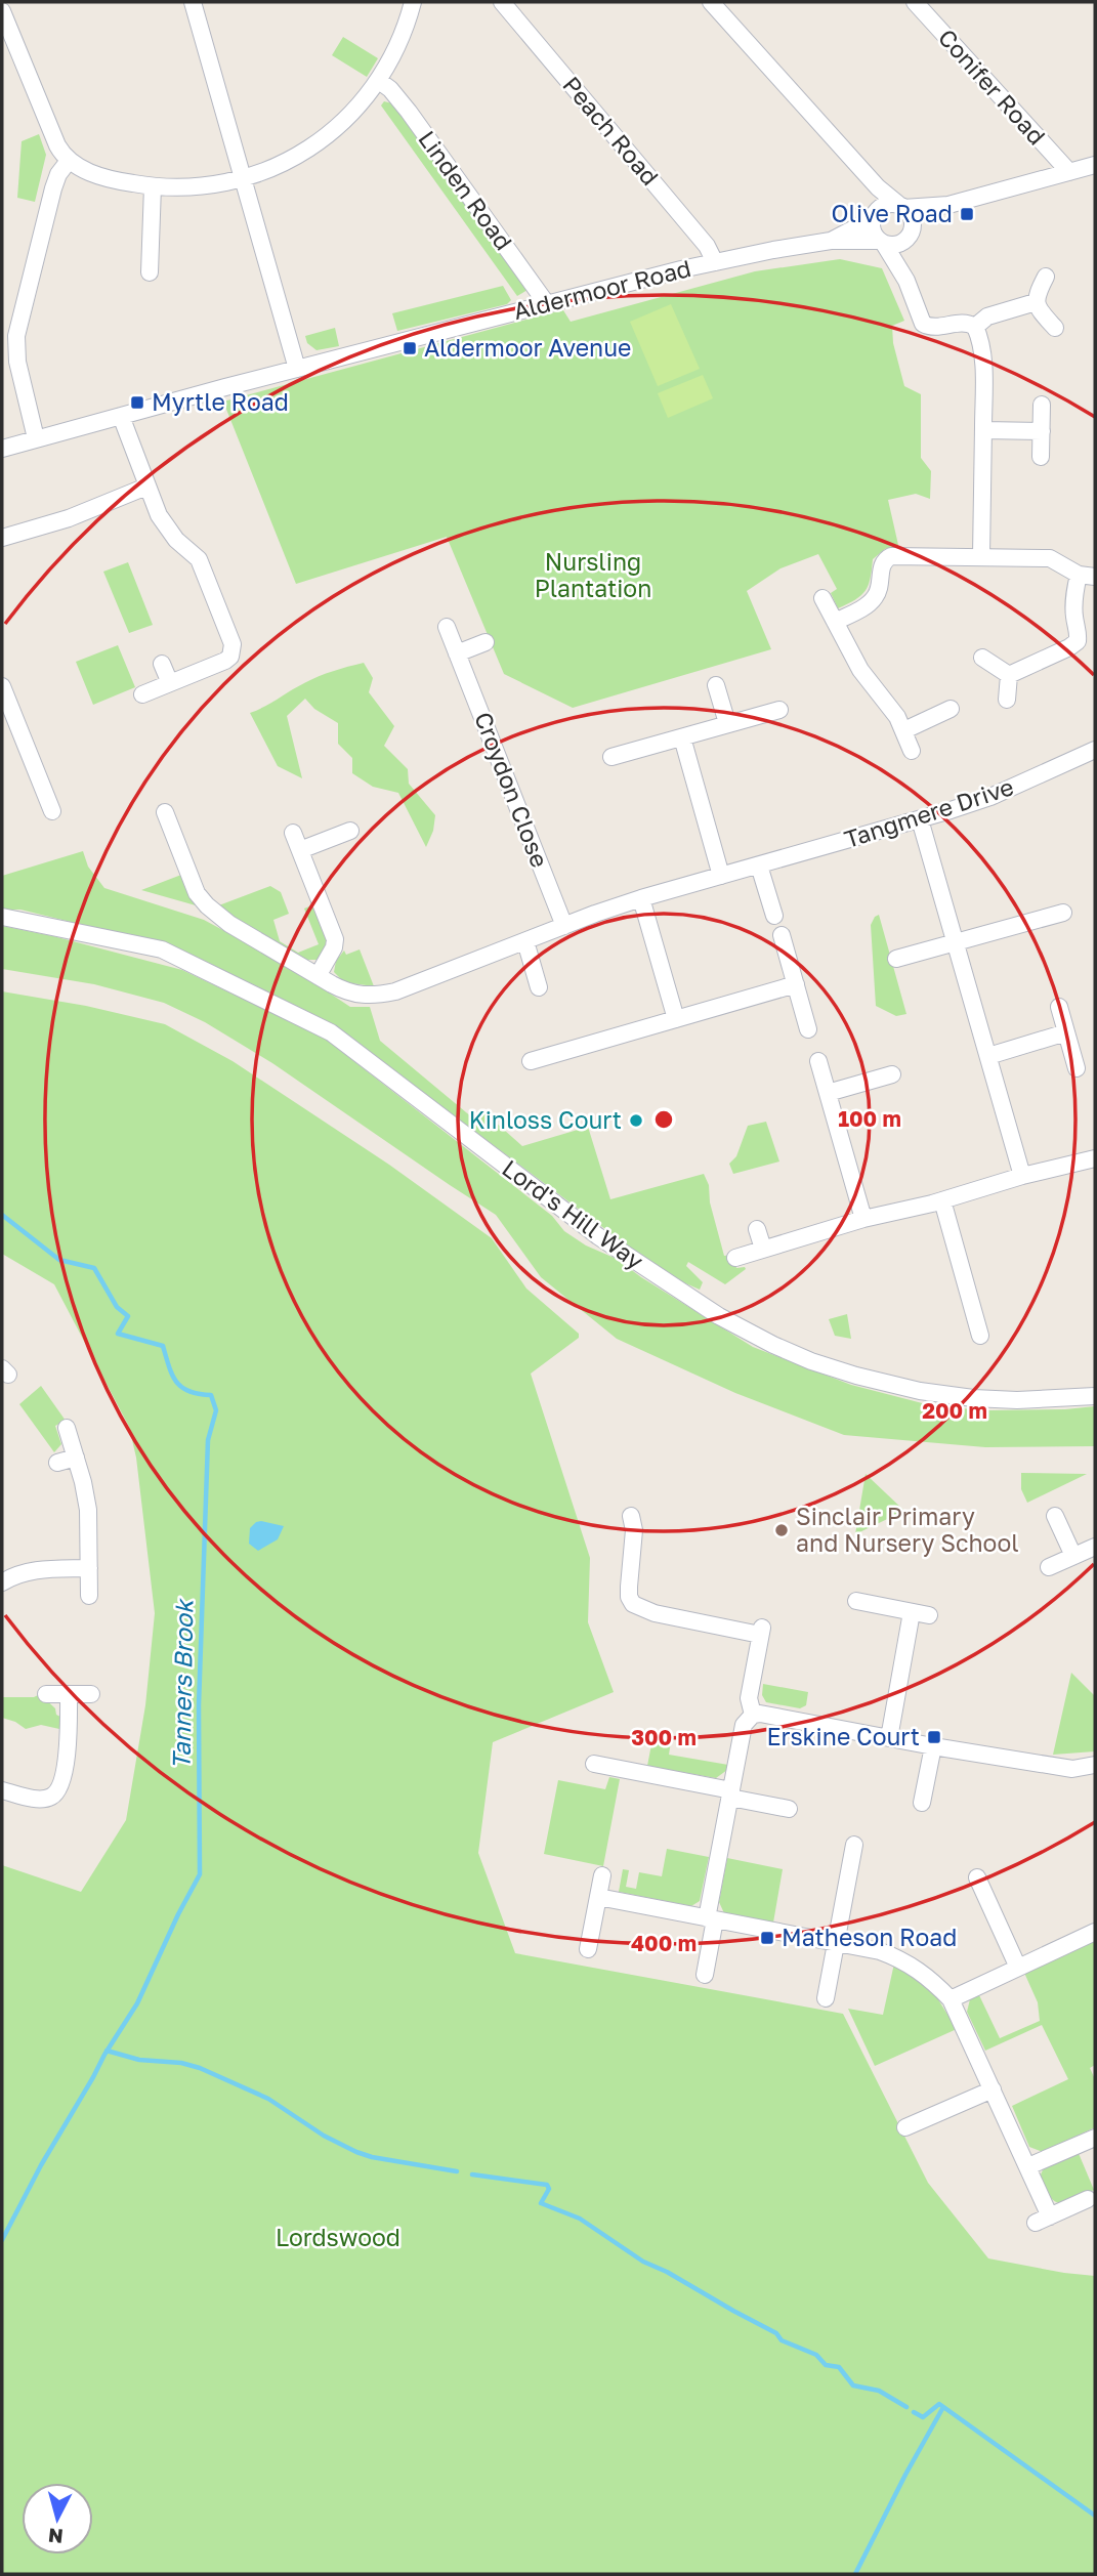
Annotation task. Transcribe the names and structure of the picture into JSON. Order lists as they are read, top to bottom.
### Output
{
  "streets": {
    "street": [
      "Conifer Road",
      "Peach Road",
      "Linden Road",
      "Aldermoor Road",
      "Croydon Close",
      "Tangmere Drive",
      "Lord's Hill Way"
    ]
  },
  "crossings": [
    ["Peach Road", "Aldermoor Road"],
    ["Linden Road", "Aldermoor Road"],
    ["Croydon Close", "Tangmere Drive"]
  ],
  "water": ["Tanners Brook"],
  "parks": ["Nursling Plantation", "Lordswood"],
  "places": {
    "transit": [
      "Olive Road",
      "Aldermoor Avenue",
      "Myrtle Road",
      "Erskine Court",
      "Matheson Road"
    ],
    "other": ["Kinloss Court", "Sinclair Primary and Nursery School"]
  },
  "north": "bottom",
  "rings": [
    "100 m",
    "200 m",
    "300 m",
    "400 m"
  ]
}
